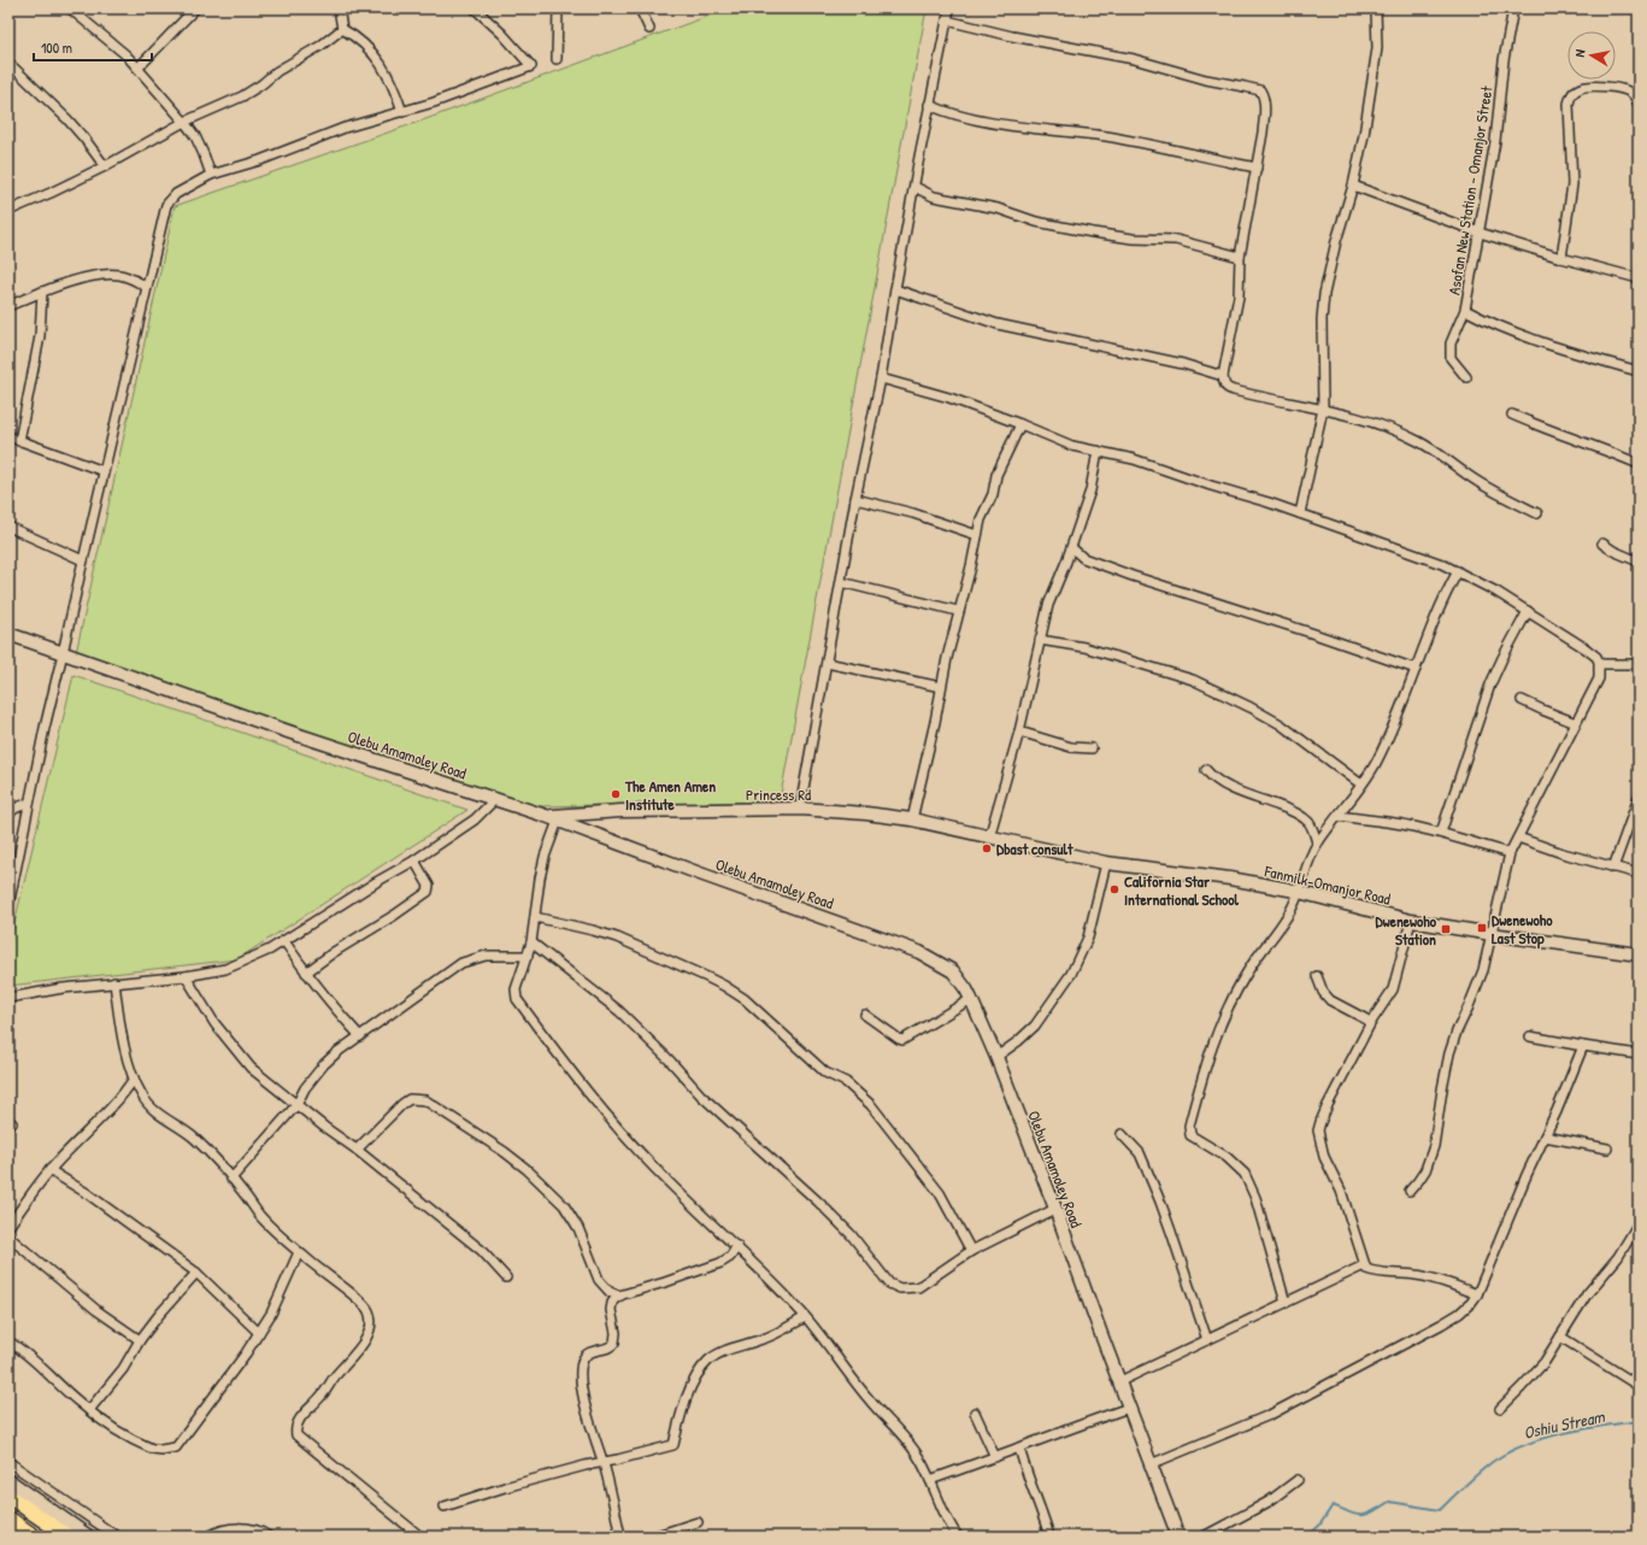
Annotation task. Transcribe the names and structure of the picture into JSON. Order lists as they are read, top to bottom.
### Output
{
  "streets": {
    "street": [
      "Asofan New Station - Omanjor Street",
      "Olebu Amamoley Road",
      "Princess Rd",
      "Fanmilk-Omanjor Road"
    ]
  },
  "crossings": [
    ["Olebu Amamoley Road", "Princess Rd"],
    ["Princess Rd", "Fanmilk-Omanjor Road"]
  ],
  "water": ["Oshiu Stream"],
  "places": {
    "other": ["The Amen Amen Institute", "Dbast consult", "California Star International School"],
    "transit": ["Dwenewoho Last Stop", "Dwenewoho Station"]
  },
  "scale_bar": "100 m",
  "north": "left"
}
